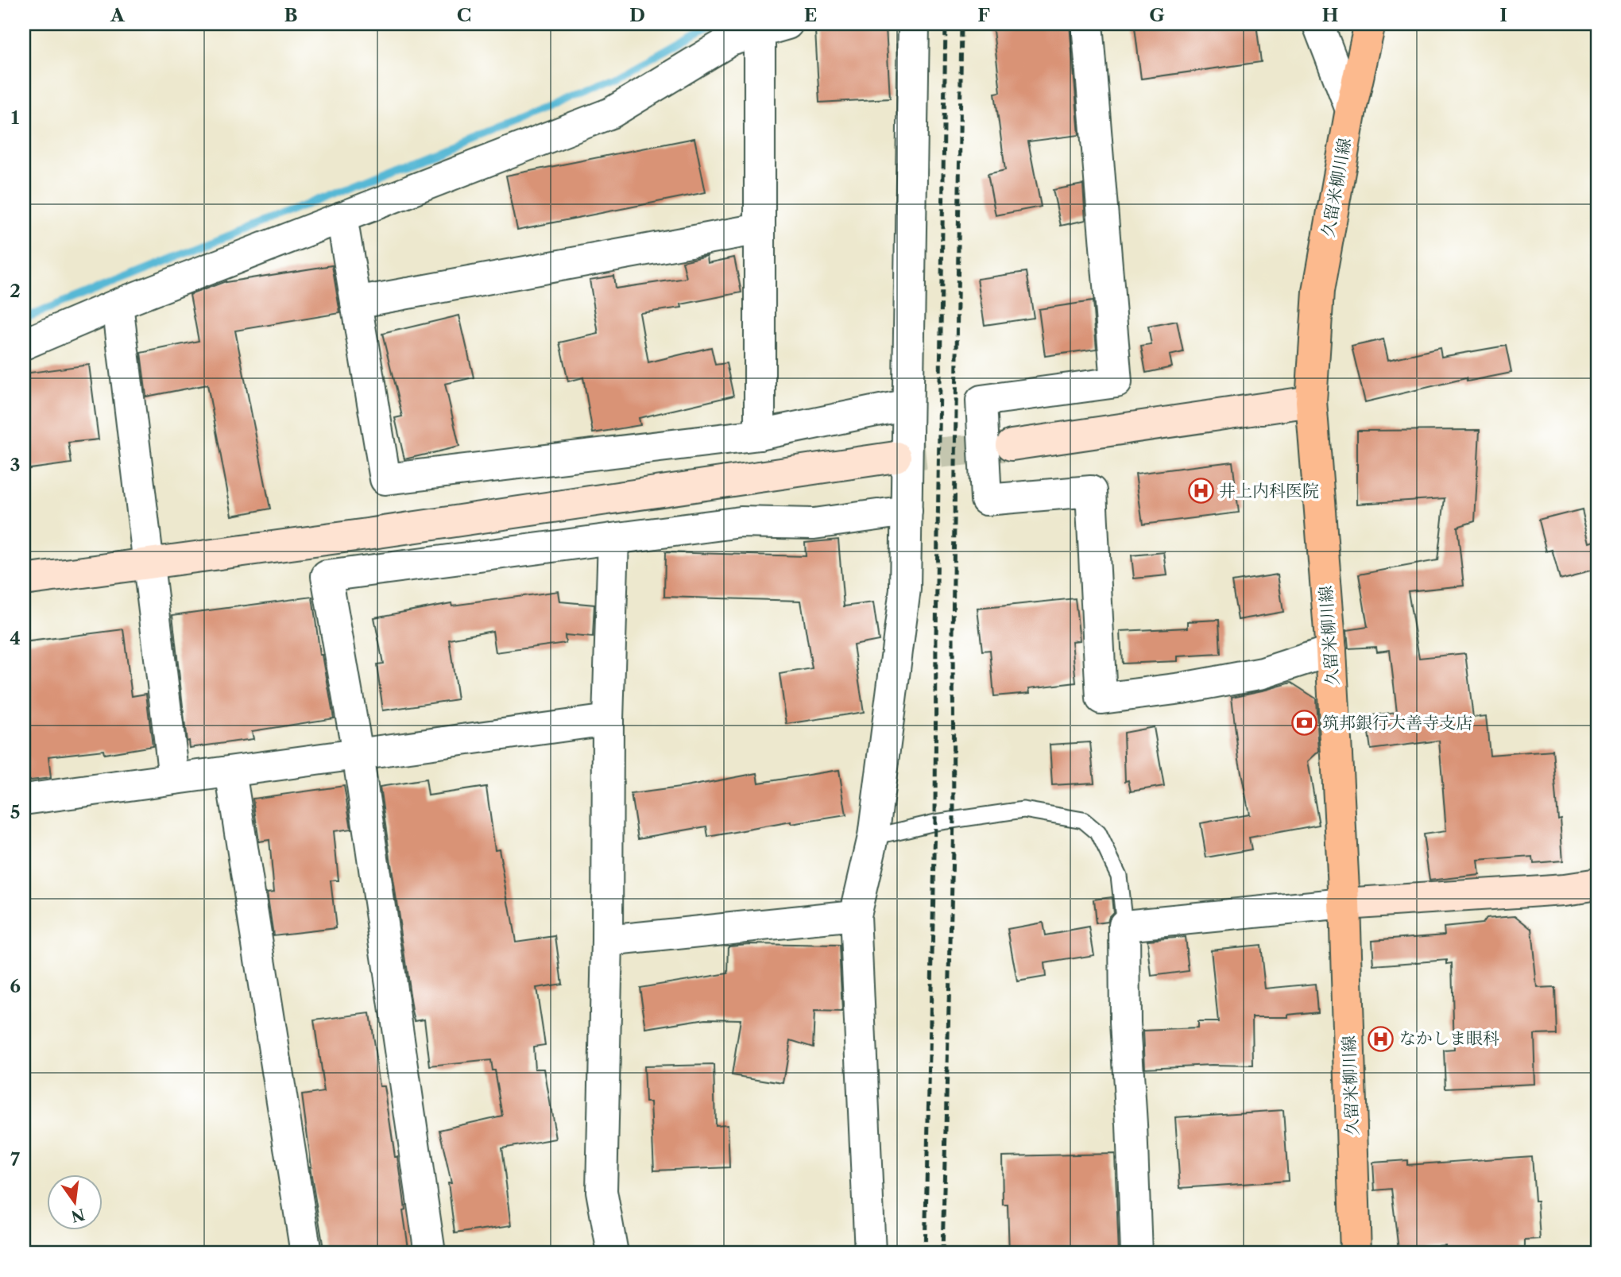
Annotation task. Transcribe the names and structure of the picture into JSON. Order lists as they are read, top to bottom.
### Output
{
  "streets": {
    "main road": ["久留米柳川線"]
  },
  "places": {
    "hospital": ["井上内科医院", "なかしま眼科"],
    "bank": ["筑邦銀行大善寺支店"]
  },
  "north": "bottom",
  "grid": {
    "columns": [
      "A",
      "B",
      "C",
      "D",
      "E",
      "F",
      "G",
      "H",
      "I"
    ],
    "rows": [
      "1",
      "2",
      "3",
      "4",
      "5",
      "6",
      "7"
    ]
  }
}
